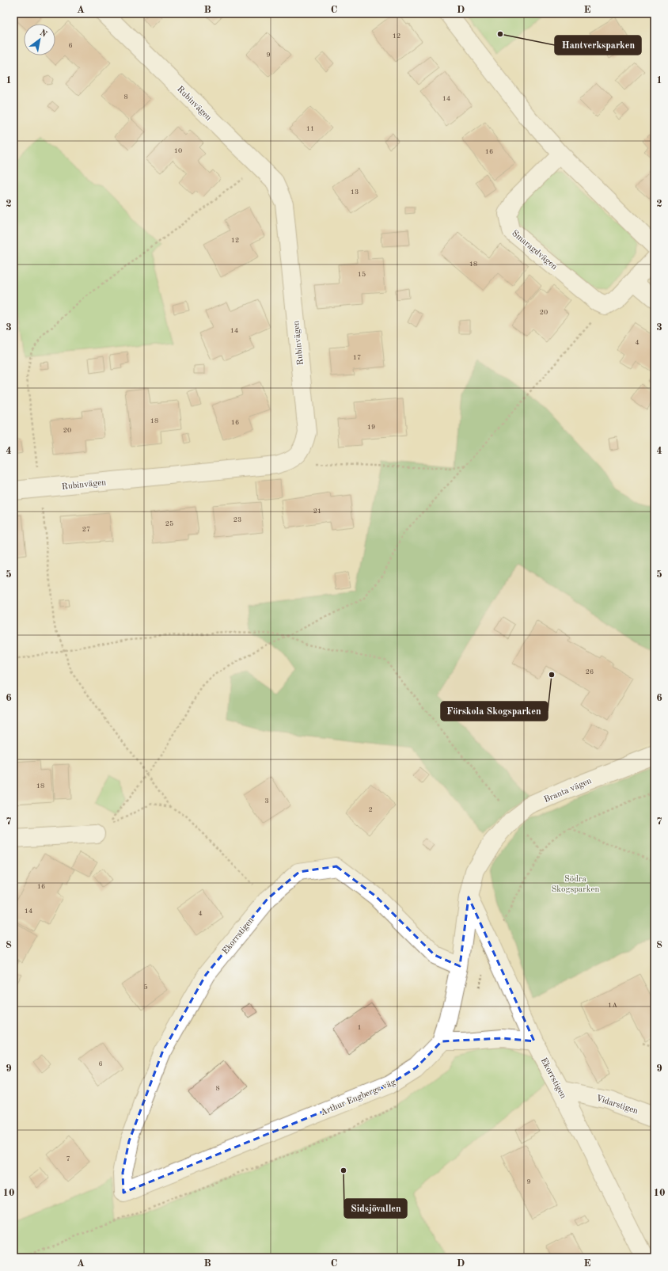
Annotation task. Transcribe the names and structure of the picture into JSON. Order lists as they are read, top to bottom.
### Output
{
  "streets": {
    "street": [
      "Rubinvägen",
      "Smaragdvägen",
      "Branta vägen",
      "Ekorrstigen",
      "Arthur Engbergs väg",
      "Vidarstigen"
    ]
  },
  "crossings": [
    ["Branta vägen", "Arthur Engbergs väg"],
    ["Ekorrstigen", "Arthur Engbergs väg"],
    ["Ekorrstigen", "Vidarstigen"]
  ],
  "parks": ["Södra Skogsparken"],
  "places": ["Hantverksparken", "Förskola Skogsparken", "Sidsjövallen"],
  "house_numbers": [
    "12",
    "6",
    "9",
    "8",
    "14",
    "11",
    "10",
    "16",
    "13",
    "12",
    "18",
    "15",
    "20",
    "14",
    "4",
    "17",
    "18",
    "16",
    "19",
    "20",
    "21",
    "23",
    "25",
    "27",
    "26",
    "18",
    "3",
    "2",
    "16",
    "14",
    "4",
    "5",
    "1A",
    "1",
    "6",
    "8",
    "7",
    "9"
  ],
  "north": "top right",
  "grid": {
    "columns": [
      "A",
      "B",
      "C",
      "D",
      "E"
    ],
    "rows": [
      "1",
      "2",
      "3",
      "4",
      "5",
      "6",
      "7",
      "8",
      "9",
      "10"
    ]
  }
}
